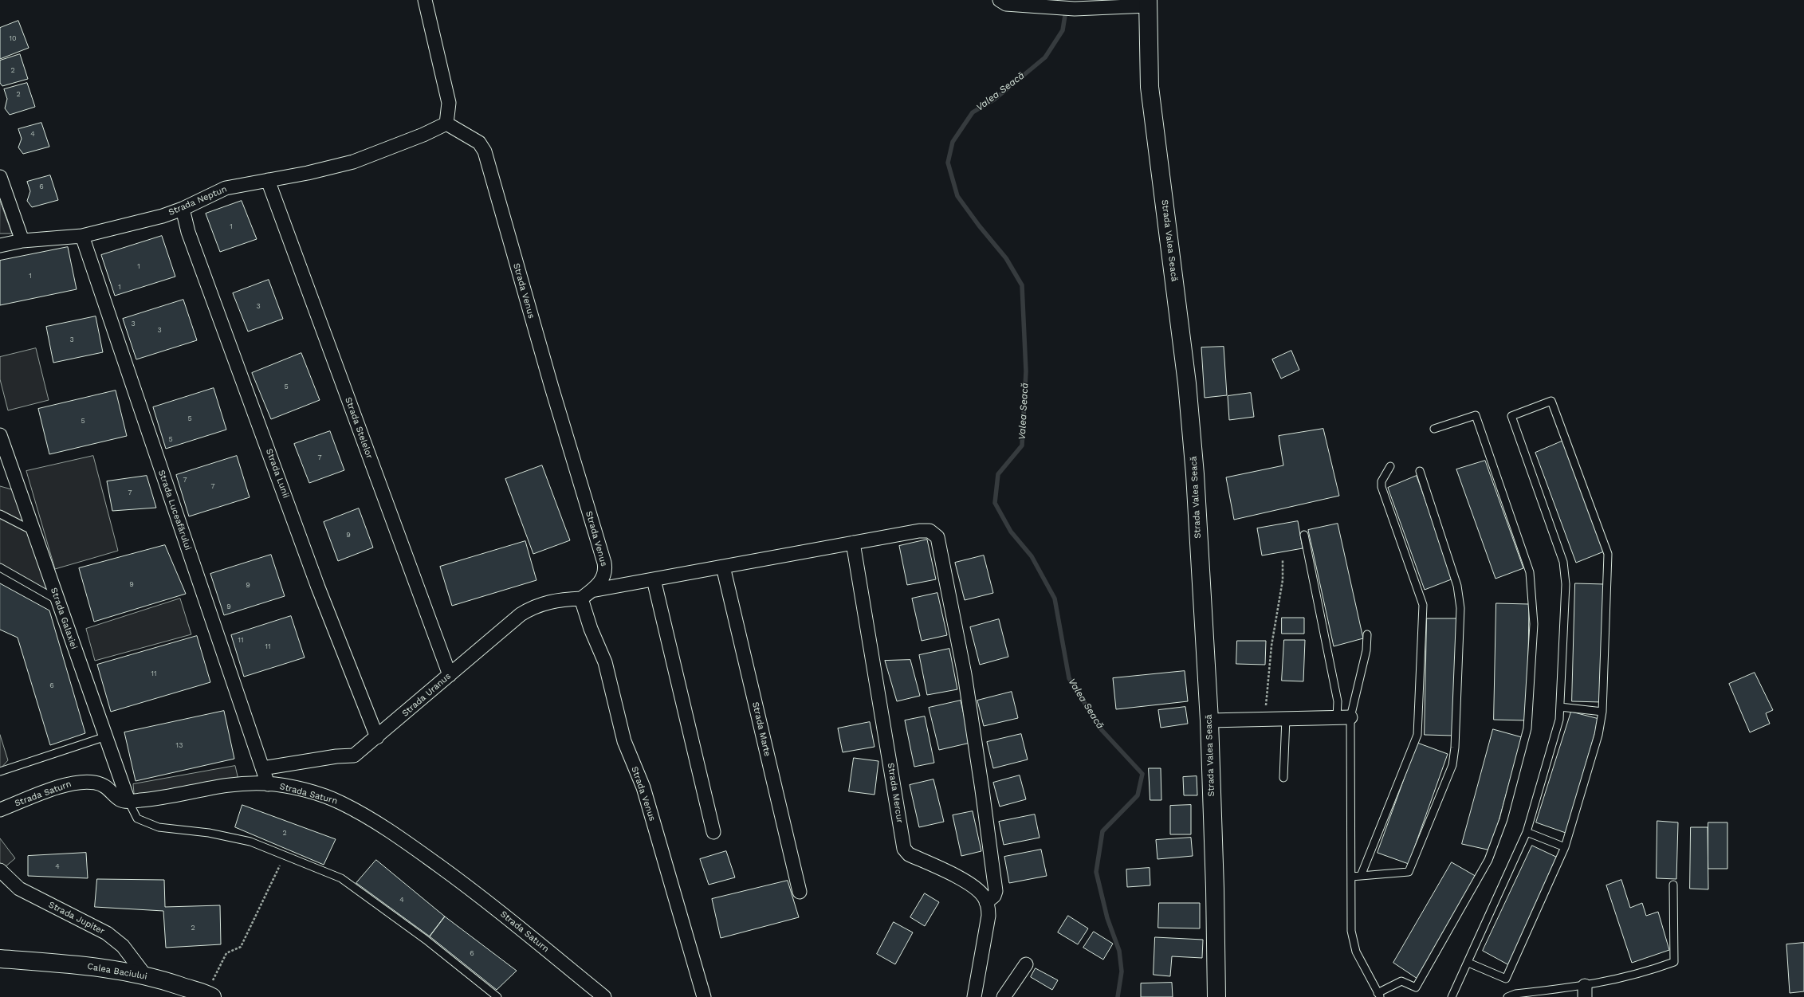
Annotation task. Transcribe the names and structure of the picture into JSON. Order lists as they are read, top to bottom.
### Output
{
  "streets": {
    "main road": ["Strada Valea Seacă", "Calea Baciului"],
    "street": [
      "Strada Neptun",
      "Strada Venus",
      "Strada Stelelor",
      "Strada Lunii",
      "Strada Luceafărului",
      "Strada Galaxiei",
      "Strada Uranus",
      "Strada Marte",
      "Strada Mercur",
      "Strada Saturn",
      "Strada Jupiter"
    ]
  },
  "crossings": [
    ["Strada Neptun", "Strada Venus"],
    ["Strada Neptun", "Strada Stelelor"],
    ["Strada Neptun", "Strada Lunii"],
    ["Strada Neptun", "Strada Luceafărului"],
    ["Strada Venus", "Strada Uranus"],
    ["Strada Stelelor", "Strada Uranus"],
    ["Strada Lunii", "Strada Uranus"],
    ["Strada Luceafărului", "Strada Uranus"],
    ["Strada Luceafărului", "Strada Saturn"],
    ["Strada Galaxiei", "Strada Saturn"],
    ["Strada Jupiter", "Calea Baciului"]
  ],
  "water": ["Valea Seacă"],
  "house_numbers": [
    "10",
    "2",
    "2",
    "4",
    "6",
    "1",
    "1",
    "1",
    "1",
    "3",
    "3",
    "3",
    "3",
    "5",
    "5",
    "5",
    "5",
    "7",
    "7",
    "7",
    "7",
    "9",
    "9",
    "9",
    "9",
    "11",
    "11",
    "11",
    "6",
    "13",
    "2",
    "4",
    "4",
    "2",
    "6"
  ]
}
